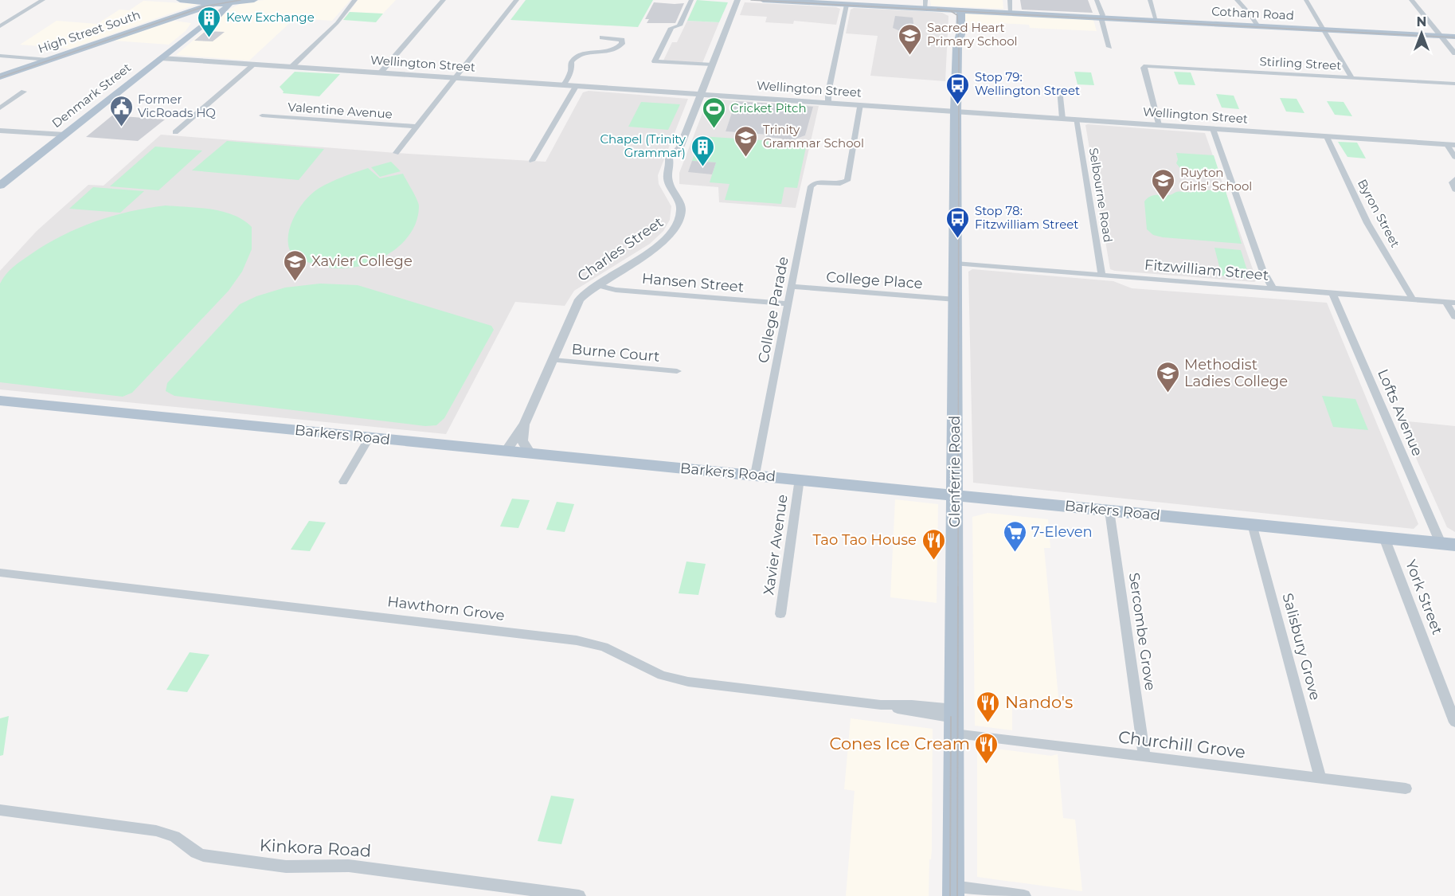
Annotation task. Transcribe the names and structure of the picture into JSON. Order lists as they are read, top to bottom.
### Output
{
  "streets": {
    "main road": [
      "Cotham Road",
      "High Street South",
      "Denmark Street",
      "Barkers Road",
      "Glenferrie Road"
    ],
    "street": [
      "Wellington Street",
      "Stirling Street",
      "Valentine Avenue",
      "Selbourne Road",
      "Byron Street",
      "Charles Street",
      "Fitzwilliam Street",
      "College Place",
      "Hansen Street",
      "College Parade",
      "Burne Court",
      "Lofts Avenue",
      "Xavier Avenue",
      "York Street",
      "Hawthorn Grove",
      "Sercombe Grove",
      "Salisbury Grove",
      "Churchill Grove",
      "Kinkora Road"
    ]
  },
  "crossings": [
    ["Cotham Road", "Glenferrie Road"],
    ["High Street South", "Denmark Street"],
    ["Wellington Street", "Stirling Street"],
    ["Wellington Street", "Denmark Street"],
    ["Wellington Street", "Selbourne Road"],
    ["Wellington Street", "Byron Street"],
    ["Wellington Street", "Charles Street"],
    ["Wellington Street", "College Parade"],
    ["Wellington Street", "Glenferrie Road"],
    ["Selbourne Road", "Fitzwilliam Street"],
    ["Byron Street", "Fitzwilliam Street"],
    ["Charles Street", "Hansen Street"],
    ["Charles Street", "Burne Court"],
    ["Charles Street", "Barkers Road"],
    ["Fitzwilliam Street", "Lofts Avenue"],
    ["Fitzwilliam Street", "Glenferrie Road"],
    ["College Place", "College Parade"],
    ["College Place", "Glenferrie Road"],
    ["Hansen Street", "College Parade"],
    ["College Parade", "Barkers Road"],
    ["Lofts Avenue", "Barkers Road"],
    ["Barkers Road", "Glenferrie Road"],
    ["Barkers Road", "Xavier Avenue"],
    ["Barkers Road", "York Street"],
    ["Barkers Road", "Sercombe Grove"],
    ["Barkers Road", "Salisbury Grove"],
    ["Glenferrie Road", "Hawthorn Grove"],
    ["Glenferrie Road", "Churchill Grove"],
    ["Hawthorn Grove", "Churchill Grove"],
    ["Sercombe Grove", "Churchill Grove"],
    ["Salisbury Grove", "Churchill Grove"]
  ],
  "places": {
    "building": ["Kew Exchange", "Chapel (Trinity Grammar)"],
    "school or university": [
      "Sacred Heart Primary School",
      "Trinity Grammar School",
      "Ruyton Girls' School",
      "Xavier College",
      "Methodist Ladies College"
    ],
    "bus stop": ["Stop 79: Wellington Street", "Stop 78: Fitzwilliam Street"],
    "public building": ["Former VicRoads HQ"],
    "sports": ["Cricket Pitch"],
    "supermarket": ["7-Eleven"],
    "restaurant": ["Tao Tao House", "Nando's", "Cones Ice Cream"]
  },
  "north": "top"
}
